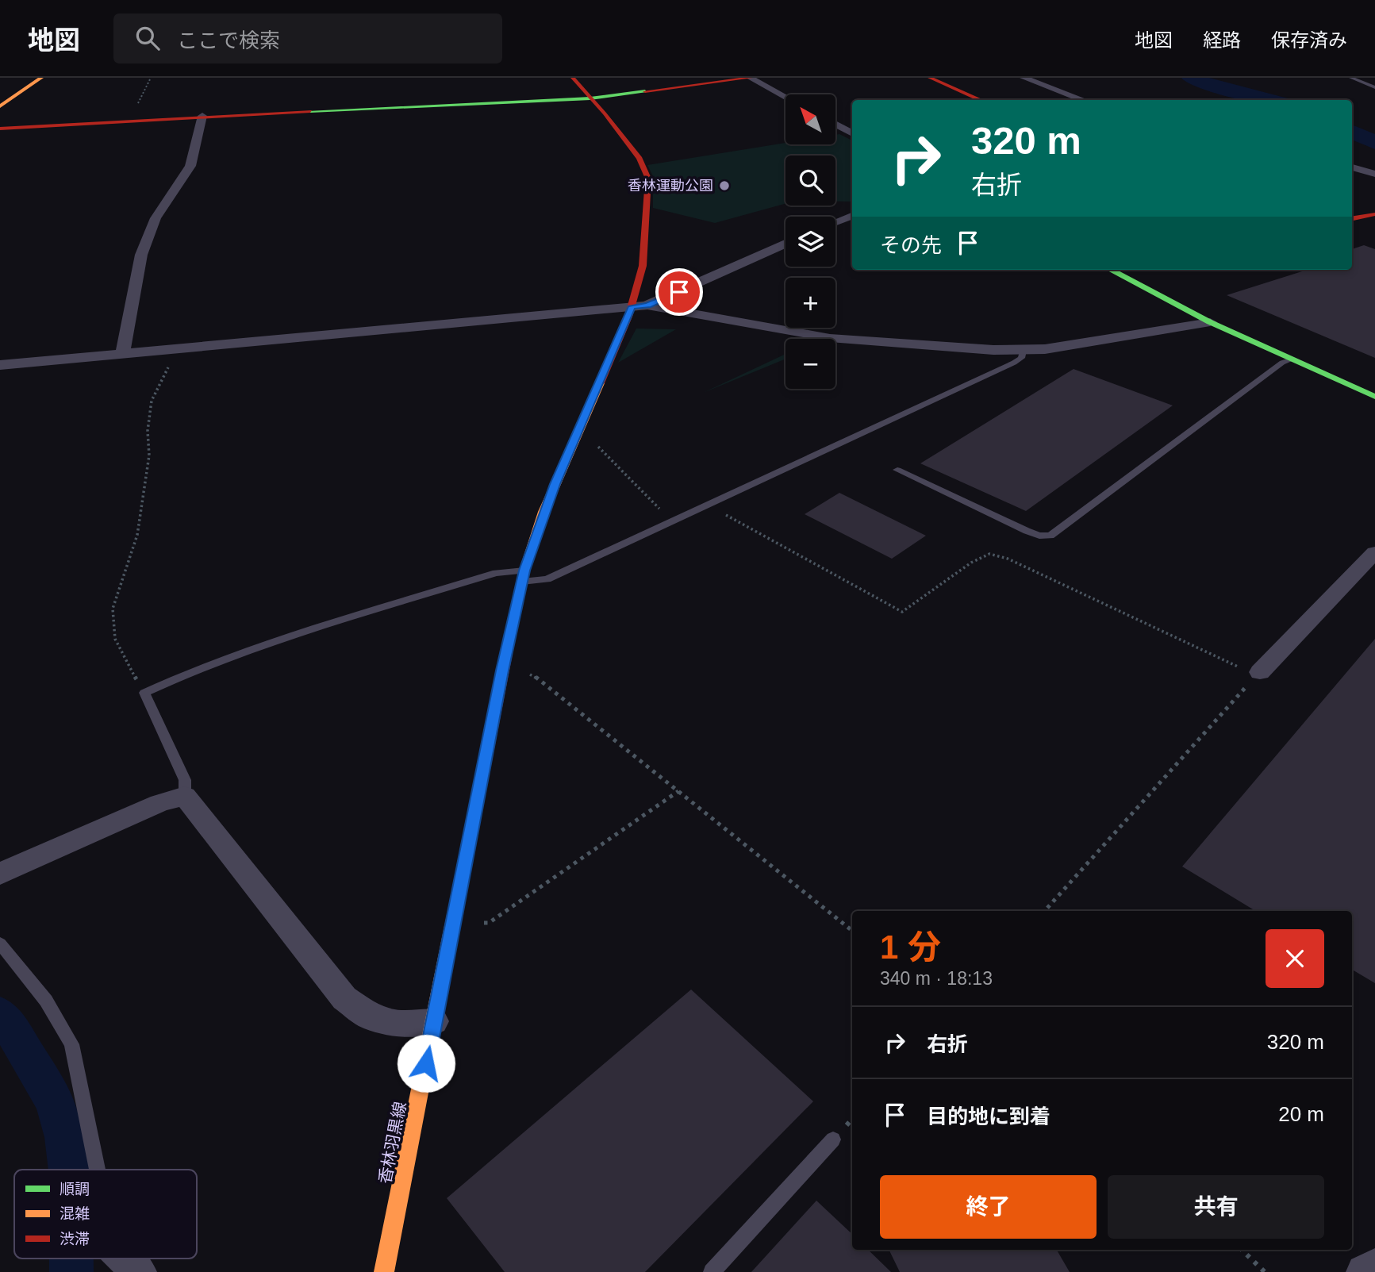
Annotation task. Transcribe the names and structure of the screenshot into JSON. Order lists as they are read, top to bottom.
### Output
{
  "streets": {
    "main road": ["香林羽黒線"]
  },
  "places": ["香林運動公園"],
  "legend": ["順調", "混雑", "渋滞"],
  "north": "top left",
  "page": {
    "header": "地図",
    "search": "ここで検索",
    "nav": ["地図", "経路", "保存済み"],
    "map_buttons": ["+", "−"],
    "turn": ["320 m", "右折"],
    "then": "その先",
    "heading": ["1 分", "340 m · 18:13"],
    "list": [
      {
        "name": "右折",
        "value": "320 m"
      },
      {
        "name": "目的地に到着",
        "value": "20 m"
      }
    ],
    "buttons": ["終了", "共有"]
  }
}
